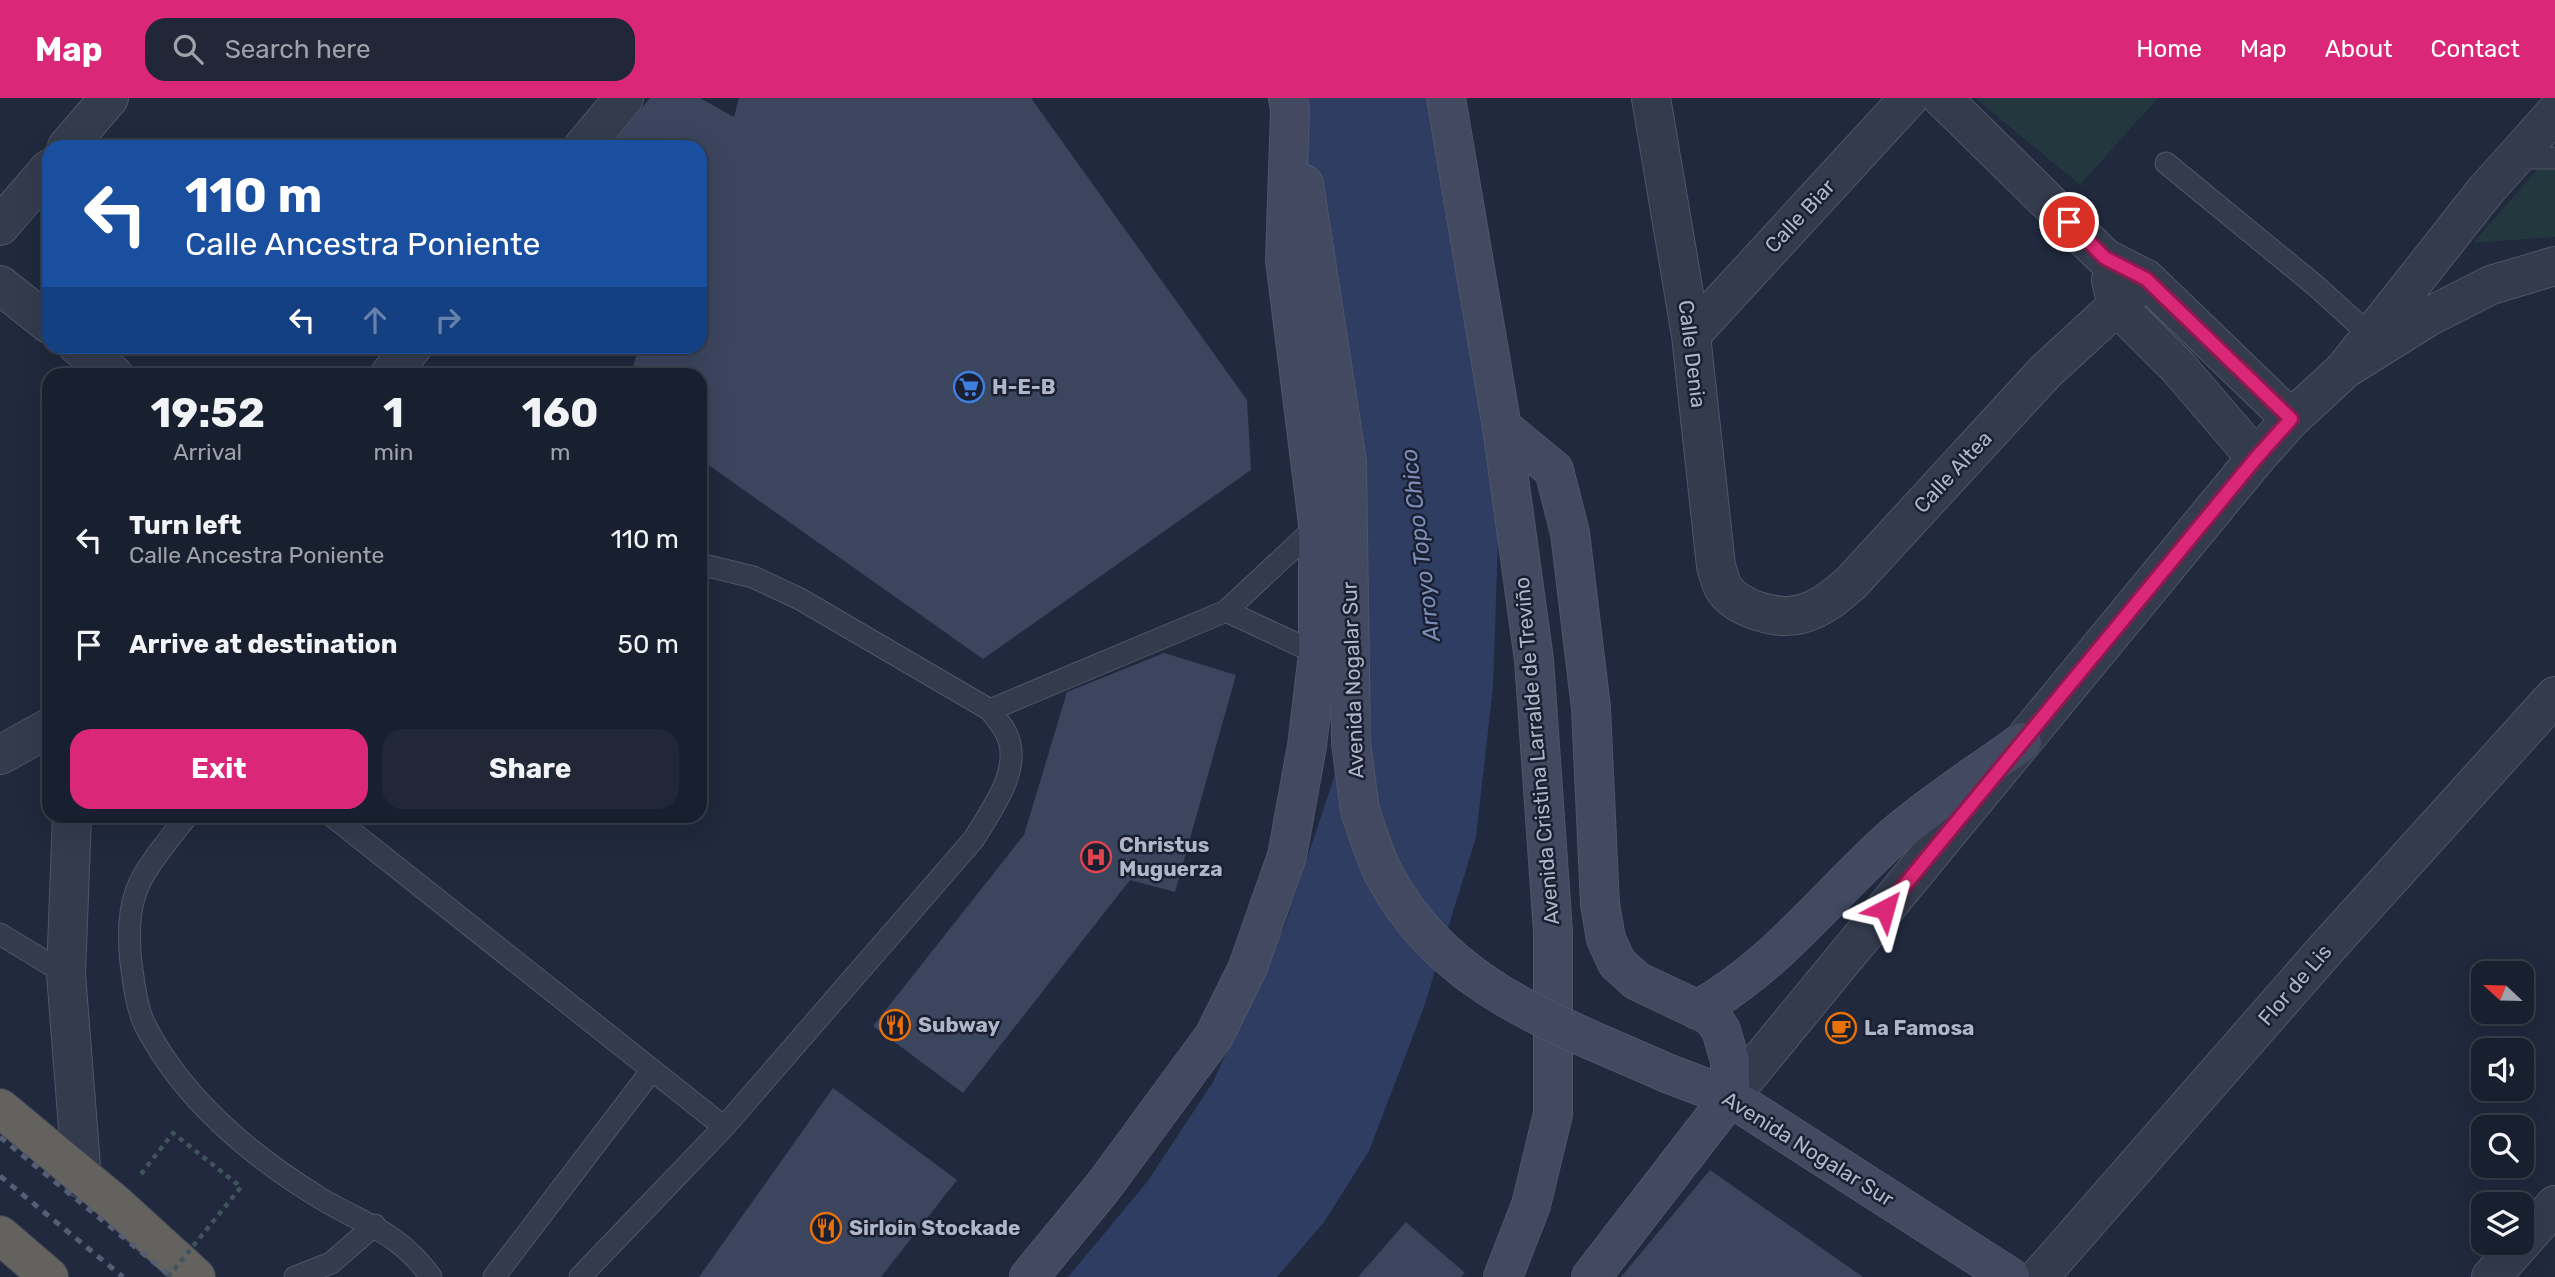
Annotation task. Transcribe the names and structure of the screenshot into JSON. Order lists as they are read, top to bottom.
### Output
{
  "streets": {
    "main road": ["Avenida Nogalar Sur", "Avenida Cristina Larralde de Treviño"],
    "street": [
      "Calle Biar",
      "Calle Denia",
      "Calle Altea",
      "Flor de Lis"
    ]
  },
  "crossings": [
    ["Calle Biar", "Calle Denia"],
    ["Calle Denia", "Calle Altea"]
  ],
  "water": ["Arroyo Topo Chico"],
  "places": {
    "supermarket": ["H-E-B"],
    "hospital": ["Christus Muguerza"],
    "restaurant": ["Subway", "Sirloin Stockade"],
    "cafe": ["La Famosa"]
  },
  "north": "left",
  "page": {
    "header": "Map",
    "search": "Search here",
    "nav": [
      "Home",
      "Map",
      "About",
      "Contact"
    ],
    "turn": ["110 m", "Calle Ancestra Poniente"],
    "eta": [
      "19:52",
      "Arrival",
      "1",
      "min",
      "160",
      "m"
    ],
    "list": [
      {
        "name": "Turn left",
        "note": "Calle Ancestra Poniente",
        "value": "110 m"
      },
      {
        "name": "Arrive at destination",
        "value": "50 m"
      }
    ],
    "buttons": ["Exit", "Share"]
  }
}
